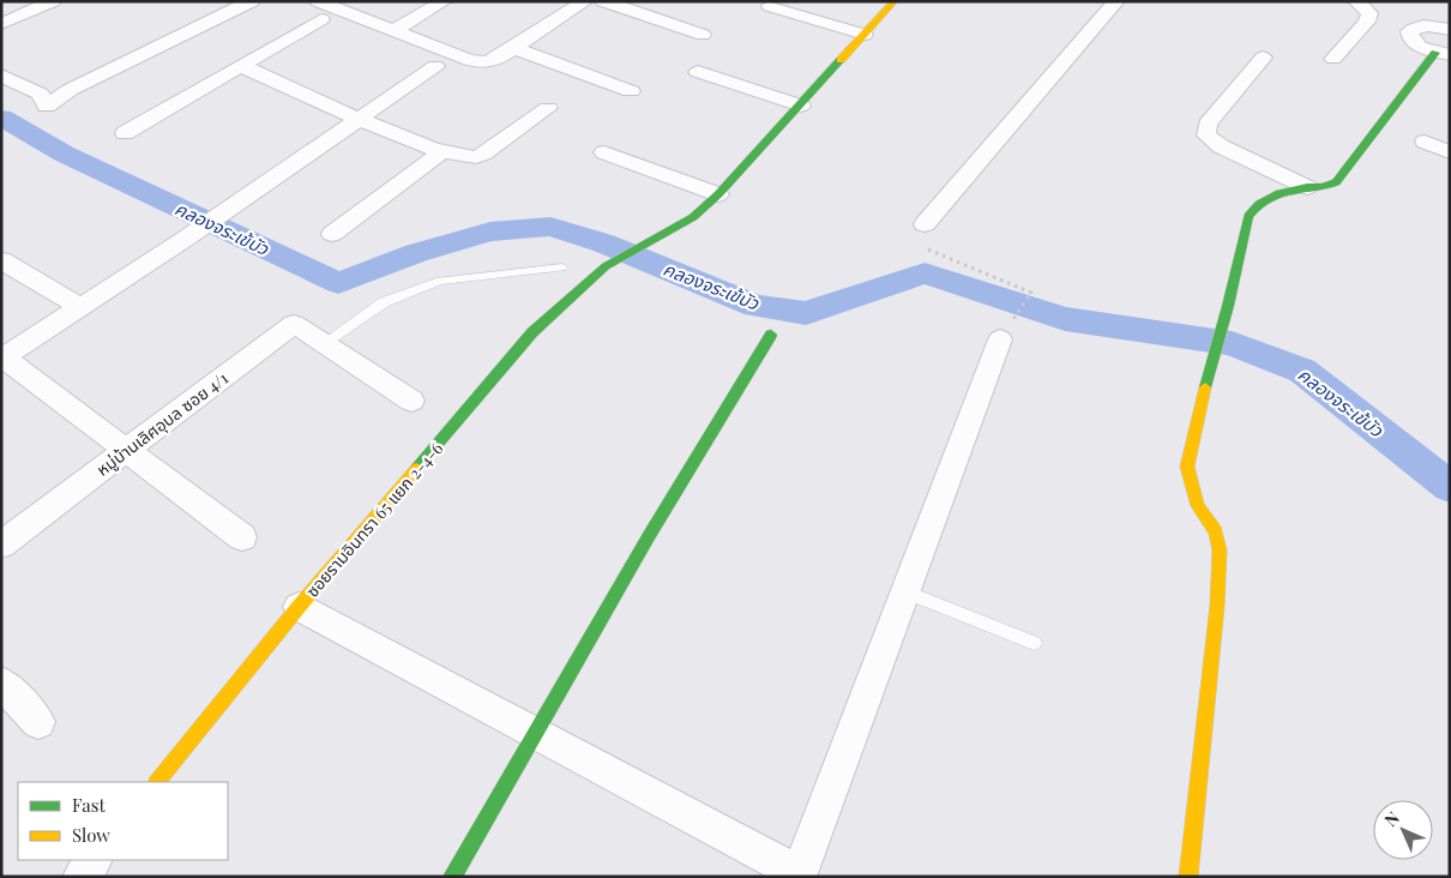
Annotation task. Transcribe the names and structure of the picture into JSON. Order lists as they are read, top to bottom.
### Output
{
  "streets": {
    "street": ["หมู่บ้านเลิศอุบล ซอย 4/1", "ซอยรามอินทรา 65 แยก 2-4-6"]
  },
  "water": ["คลองจระเข้บัว"],
  "legend": ["Fast", "Slow"],
  "north": "top left"
}
